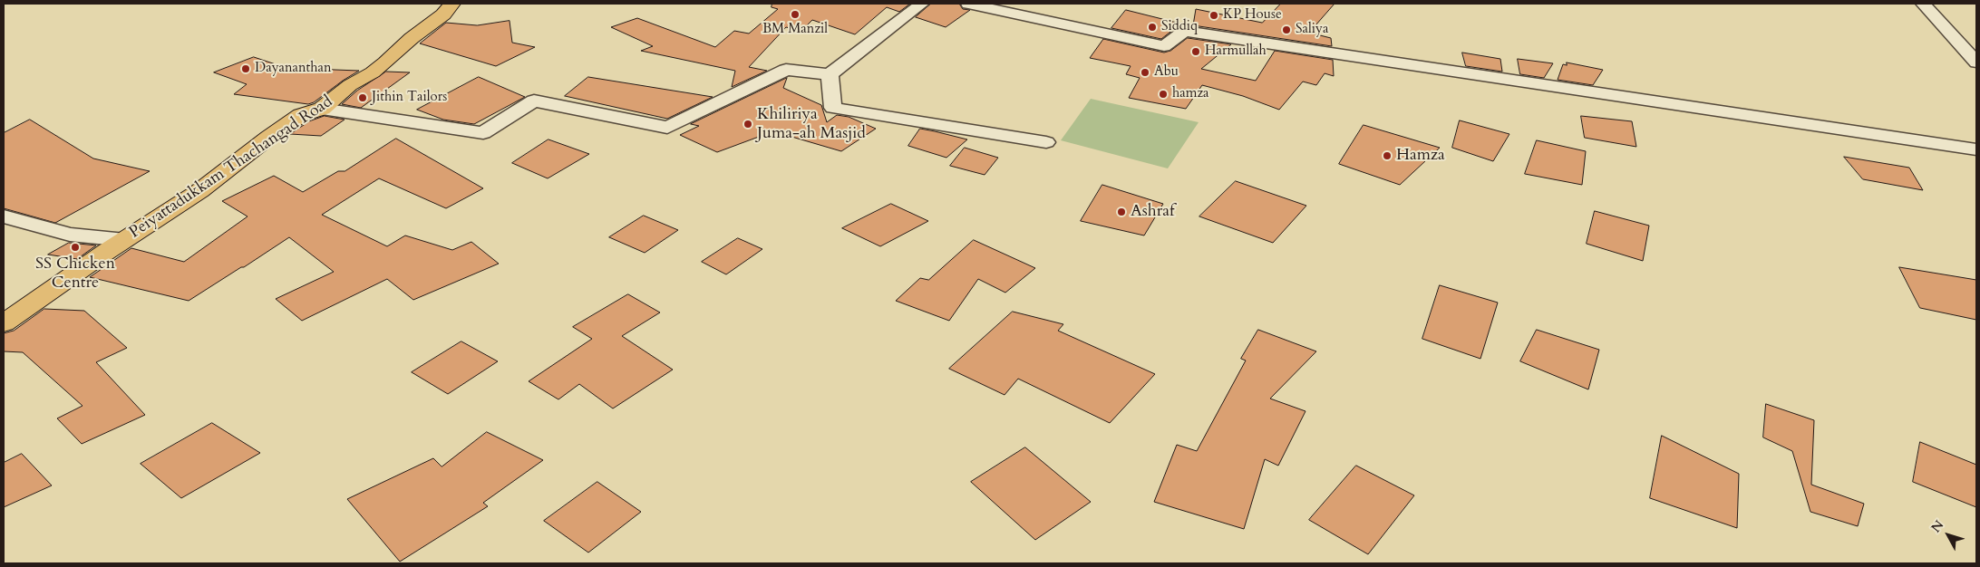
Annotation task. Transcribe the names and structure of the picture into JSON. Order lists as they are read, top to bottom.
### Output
{
  "streets": {
    "main road": ["Peiyattadukkam Thachangad Road"]
  },
  "places": [
    "BM Manzil",
    "KP House",
    "Siddiq",
    "Saliya",
    "Harmullah",
    "Dayananthan",
    "Abu",
    "hamza",
    "Jithin Tailors",
    "Khiliriya Juma-ah Masjid",
    "Hamza",
    "Ashraf",
    "SS Chicken Centre"
  ],
  "north": "top left"
}
